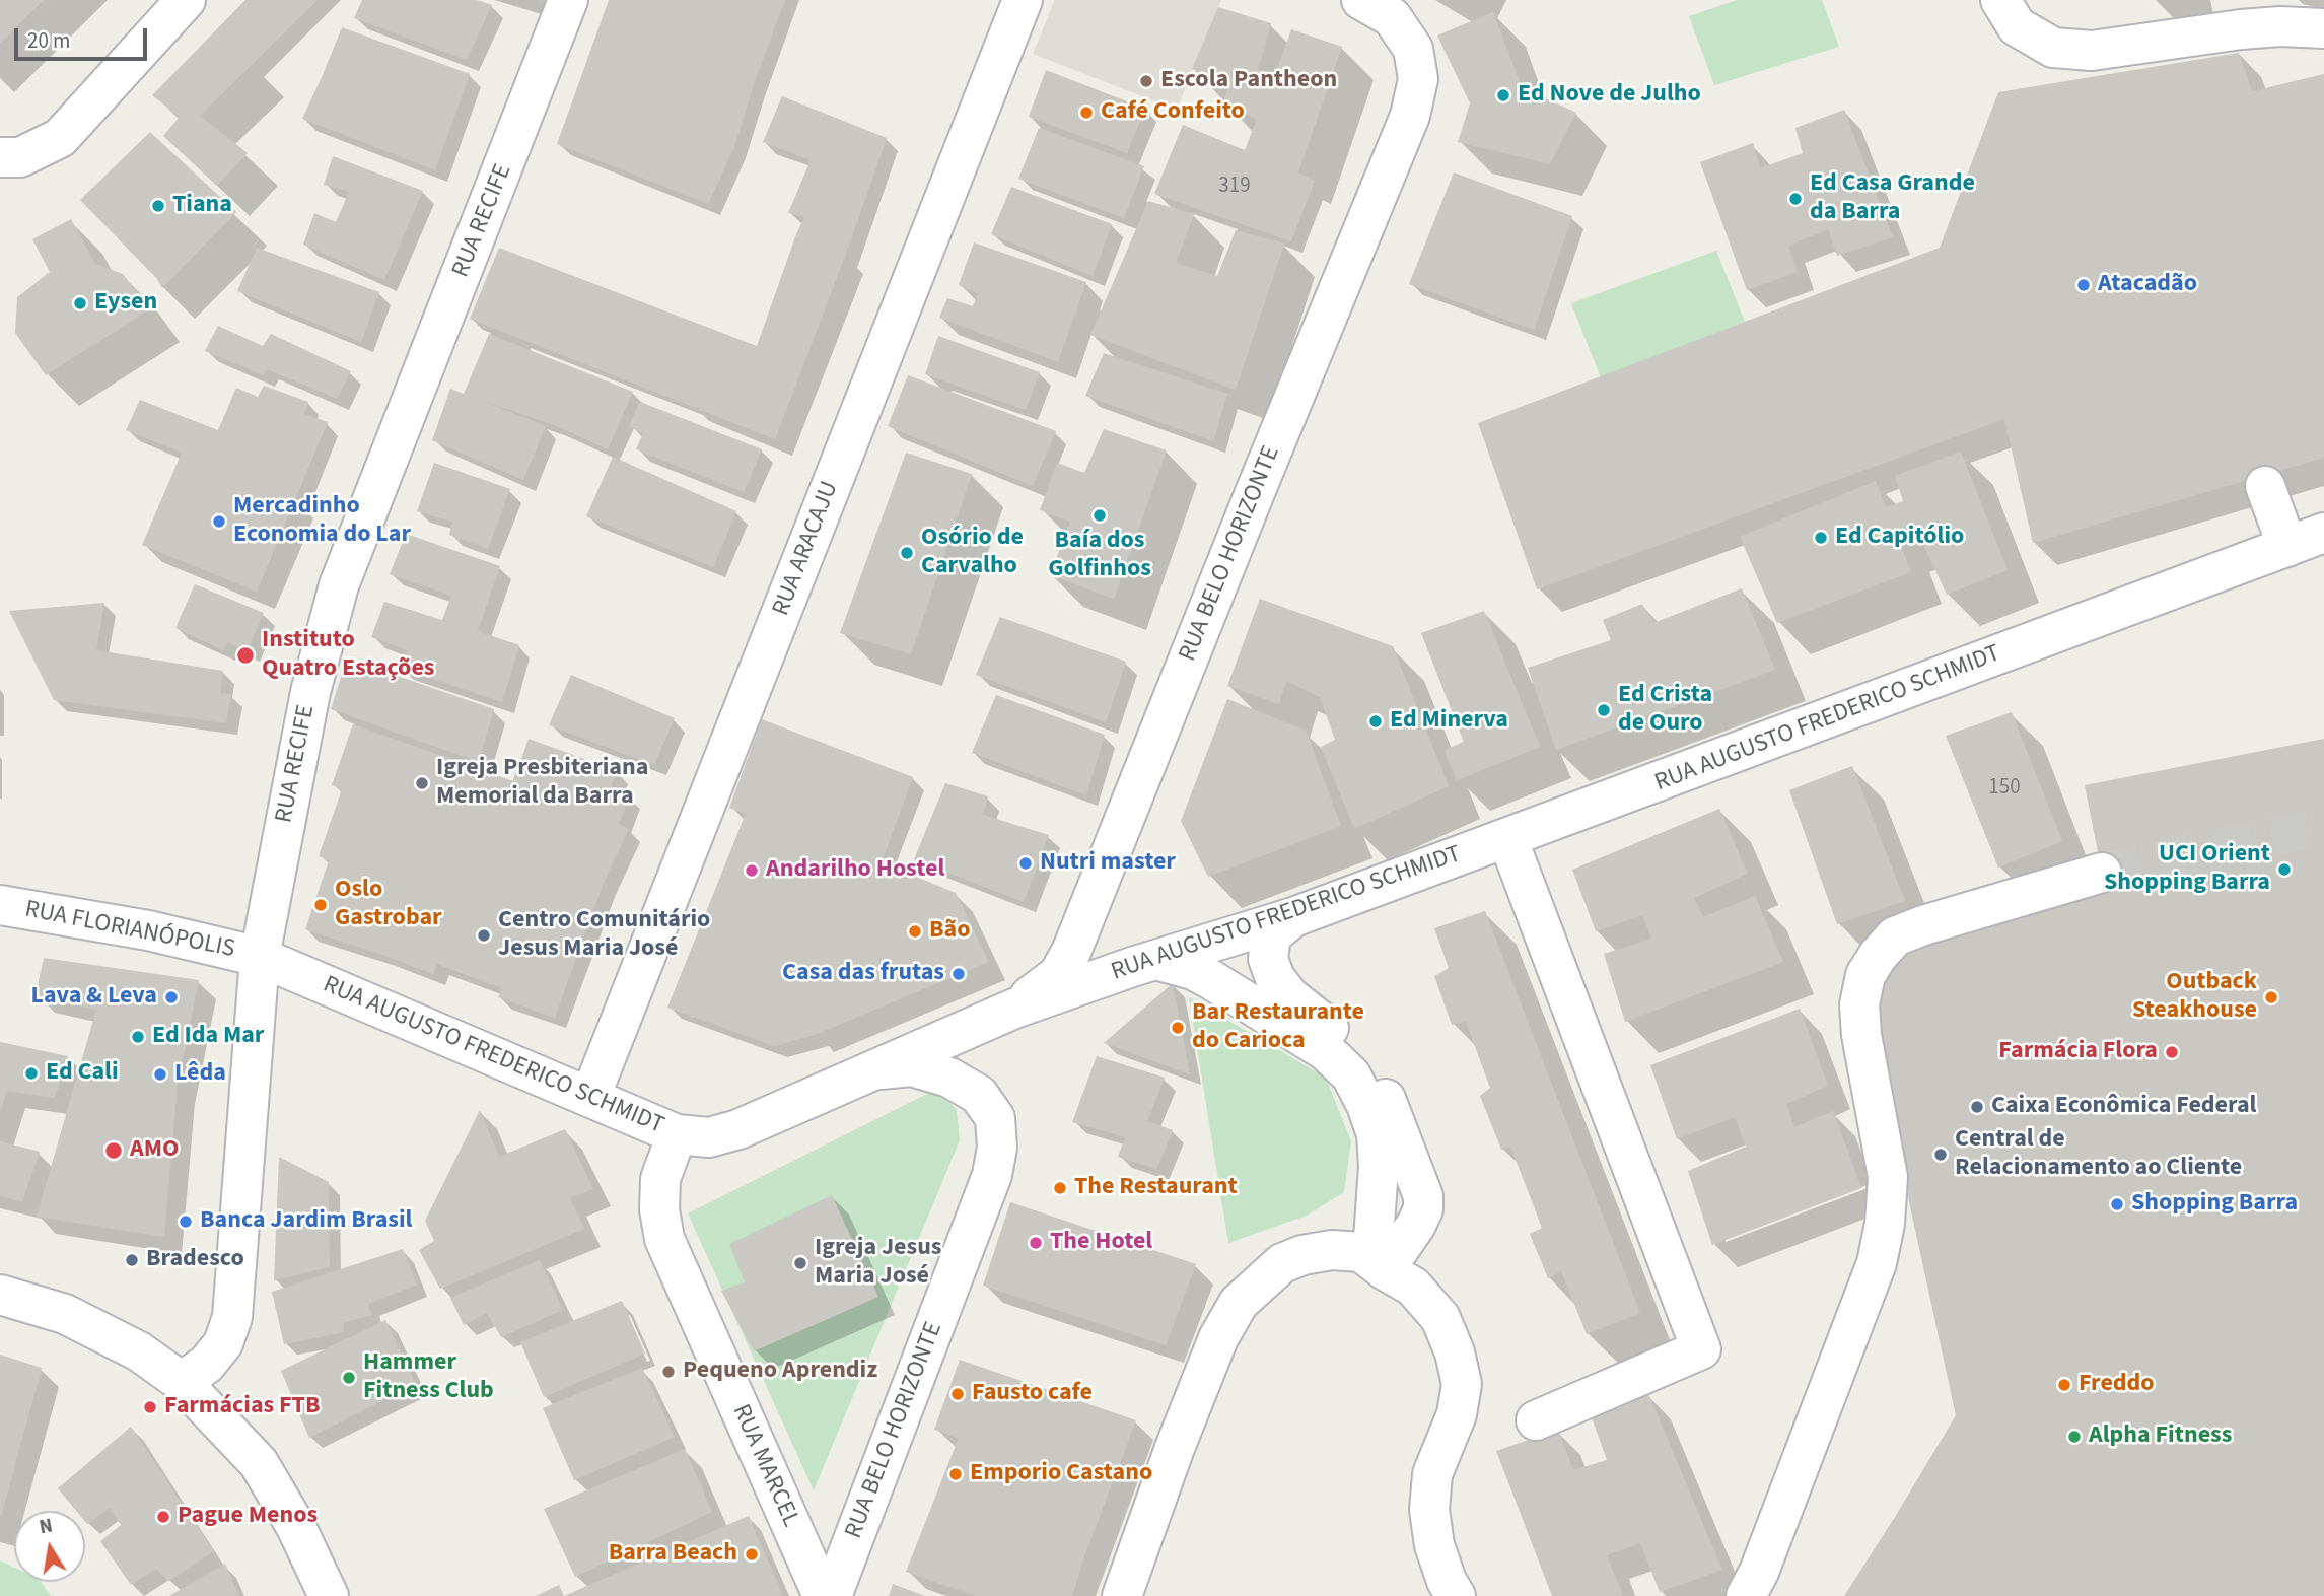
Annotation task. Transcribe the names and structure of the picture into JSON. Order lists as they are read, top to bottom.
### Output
{
  "streets": {
    "street": [
      "RUA RECIFE",
      "RUA ARACAJU",
      "RUA BELO HORIZONTE",
      "RUA AUGUSTO FREDERICO SCHMIDT",
      "RUA FLORIANÓPOLIS",
      "RUA MARCEL"
    ]
  },
  "crossings": [
    ["RUA RECIFE", "RUA AUGUSTO FREDERICO SCHMIDT"],
    ["RUA RECIFE", "RUA FLORIANÓPOLIS"],
    ["RUA ARACAJU", "RUA AUGUSTO FREDERICO SCHMIDT"],
    ["RUA BELO HORIZONTE", "RUA AUGUSTO FREDERICO SCHMIDT"],
    ["RUA AUGUSTO FREDERICO SCHMIDT", "RUA FLORIANÓPOLIS"],
    ["RUA AUGUSTO FREDERICO SCHMIDT", "RUA MARCEL"]
  ],
  "places": [
    "Escola Pantheon",
    "Ed Nove de Julho",
    "Café Confeito",
    "Ed Casa Grande da Barra",
    "Tiana",
    "Atacadão",
    "Eysen",
    "Baía dos Golfinhos",
    "Mercadinho Economia do Lar",
    "Ed Capitólio",
    "Osório de Carvalho",
    "Instituto Quatro Estações",
    "Ed Crista de Ouro",
    "Ed Minerva",
    "Igreja Presbiteriana Memorial da Barra",
    "Nutri master",
    "UCI Orient Shopping Barra",
    "Andarilho Hostel",
    "Oslo Gastrobar",
    "Bão",
    "Centro Comunitário Jesus Maria José",
    "Casa das frutas",
    "Lava & Leva",
    "Outback Steakhouse",
    "Bar Restaurante do Carioca",
    "Ed Ida Mar",
    "Farmácia Flora",
    "Ed Cali",
    "Lêda",
    "Caixa Econômica Federal",
    "AMO",
    "Central de Relacionamento ao Cliente",
    "The Restaurant",
    "Shopping Barra",
    "Banca Jardim Brasil",
    "The Hotel",
    "Bradesco",
    "Igreja Jesus Maria José",
    "Pequeno Aprendiz",
    "Hammer Fitness Club",
    "Freddo",
    "Fausto cafe",
    "Farmácias FTB",
    "Alpha Fitness",
    "Emporio Castano",
    "Pague Menos",
    "Barra Beach"
  ],
  "house_numbers": ["319", "150"],
  "scale_bar": "20 m",
  "north": "top"
}
